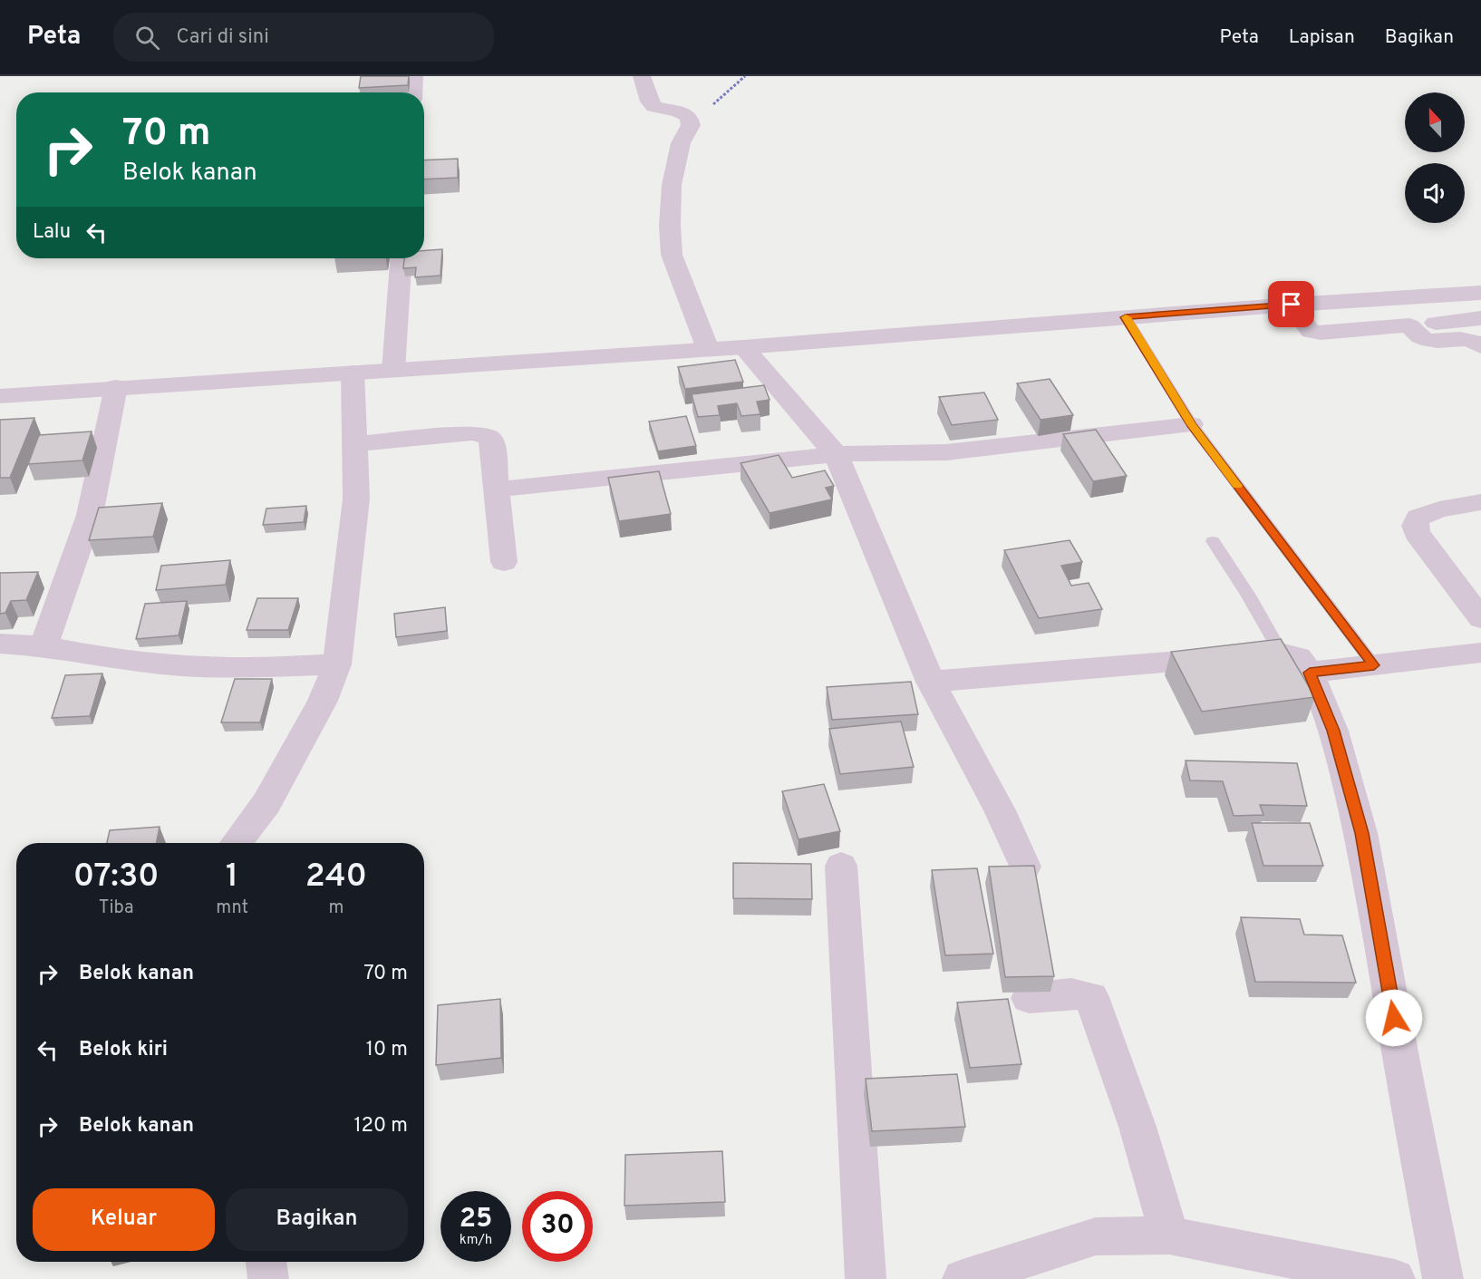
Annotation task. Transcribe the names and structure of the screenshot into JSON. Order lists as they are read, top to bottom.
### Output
{
  "north": "top",
  "page": {
    "header": "Peta",
    "search": "Cari di sini",
    "nav": ["Peta", "Lapisan", "Bagikan"],
    "turn": ["70 m", "Belok kanan"],
    "then": "Lalu",
    "eta": [
      "07:30",
      "Tiba",
      "1",
      "mnt",
      "240",
      "m"
    ],
    "list": [
      {
        "name": "Belok kanan",
        "value": "70 m"
      },
      {
        "name": "Belok kiri",
        "value": "10 m"
      },
      {
        "name": "Belok kanan",
        "value": "120 m"
      }
    ],
    "buttons": ["Keluar", "Bagikan"],
    "speed": "25 km/h",
    "limit": "30"
  }
}
